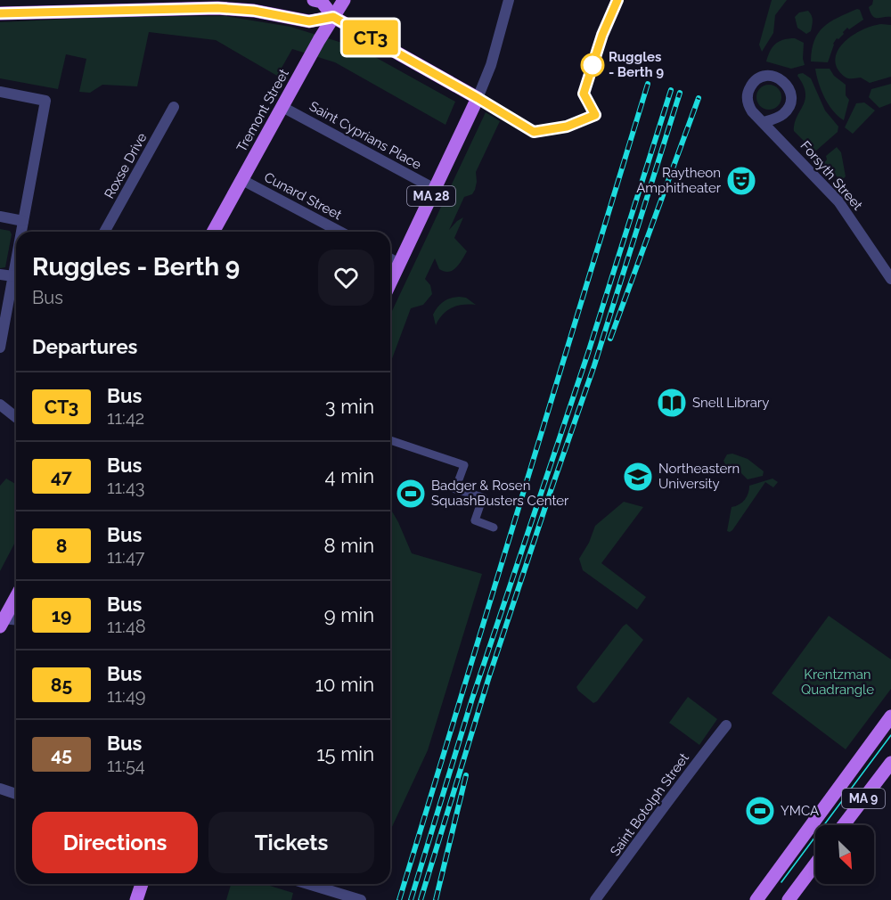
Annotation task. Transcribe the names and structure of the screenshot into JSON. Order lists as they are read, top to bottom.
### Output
{
  "streets": {
    "main road": ["Tremont Street", "MA 28", "MA 9"],
    "street": [
      "Saint Cyprians Place",
      "Roxse Drive",
      "Forsyth Street",
      "Cunard Street",
      "Saint Botolph Street"
    ]
  },
  "crossings": [
    ["Tremont Street", "Saint Cyprians Place"],
    ["Tremont Street", "Cunard Street"],
    ["Saint Cyprians Place", "MA 28"]
  ],
  "parks": ["Krentzman Quadrangle"],
  "places": {
    "other": ["Ruggles - Berth 9"],
    "theatre": ["Raytheon Amphitheater"],
    "library": ["Snell Library"],
    "school or university": ["Northeastern University"],
    "sports": ["Badger & Rosen SquashBusters Center", "YMCA"]
  },
  "lines": ["bus line CT3"],
  "north": "bottom right",
  "page": {
    "on_map": "CT3",
    "heading": [
      ["Ruggles - Berth 9", "Bus"],
      "Departures"
    ],
    "list": [
      {
        "mark": "CT3",
        "name": "Bus",
        "note": "11:42",
        "value": "3 min"
      },
      {
        "mark": "47",
        "name": "Bus",
        "note": "11:43",
        "value": "4 min"
      },
      {
        "mark": "8",
        "name": "Bus",
        "note": "11:47",
        "value": "8 min"
      },
      {
        "mark": "19",
        "name": "Bus",
        "note": "11:48",
        "value": "9 min"
      },
      {
        "mark": "85",
        "name": "Bus",
        "note": "11:49",
        "value": "10 min"
      },
      {
        "mark": "45",
        "name": "Bus",
        "note": "11:54",
        "value": "15 min"
      }
    ],
    "buttons": ["Directions", "Tickets"]
  }
}
